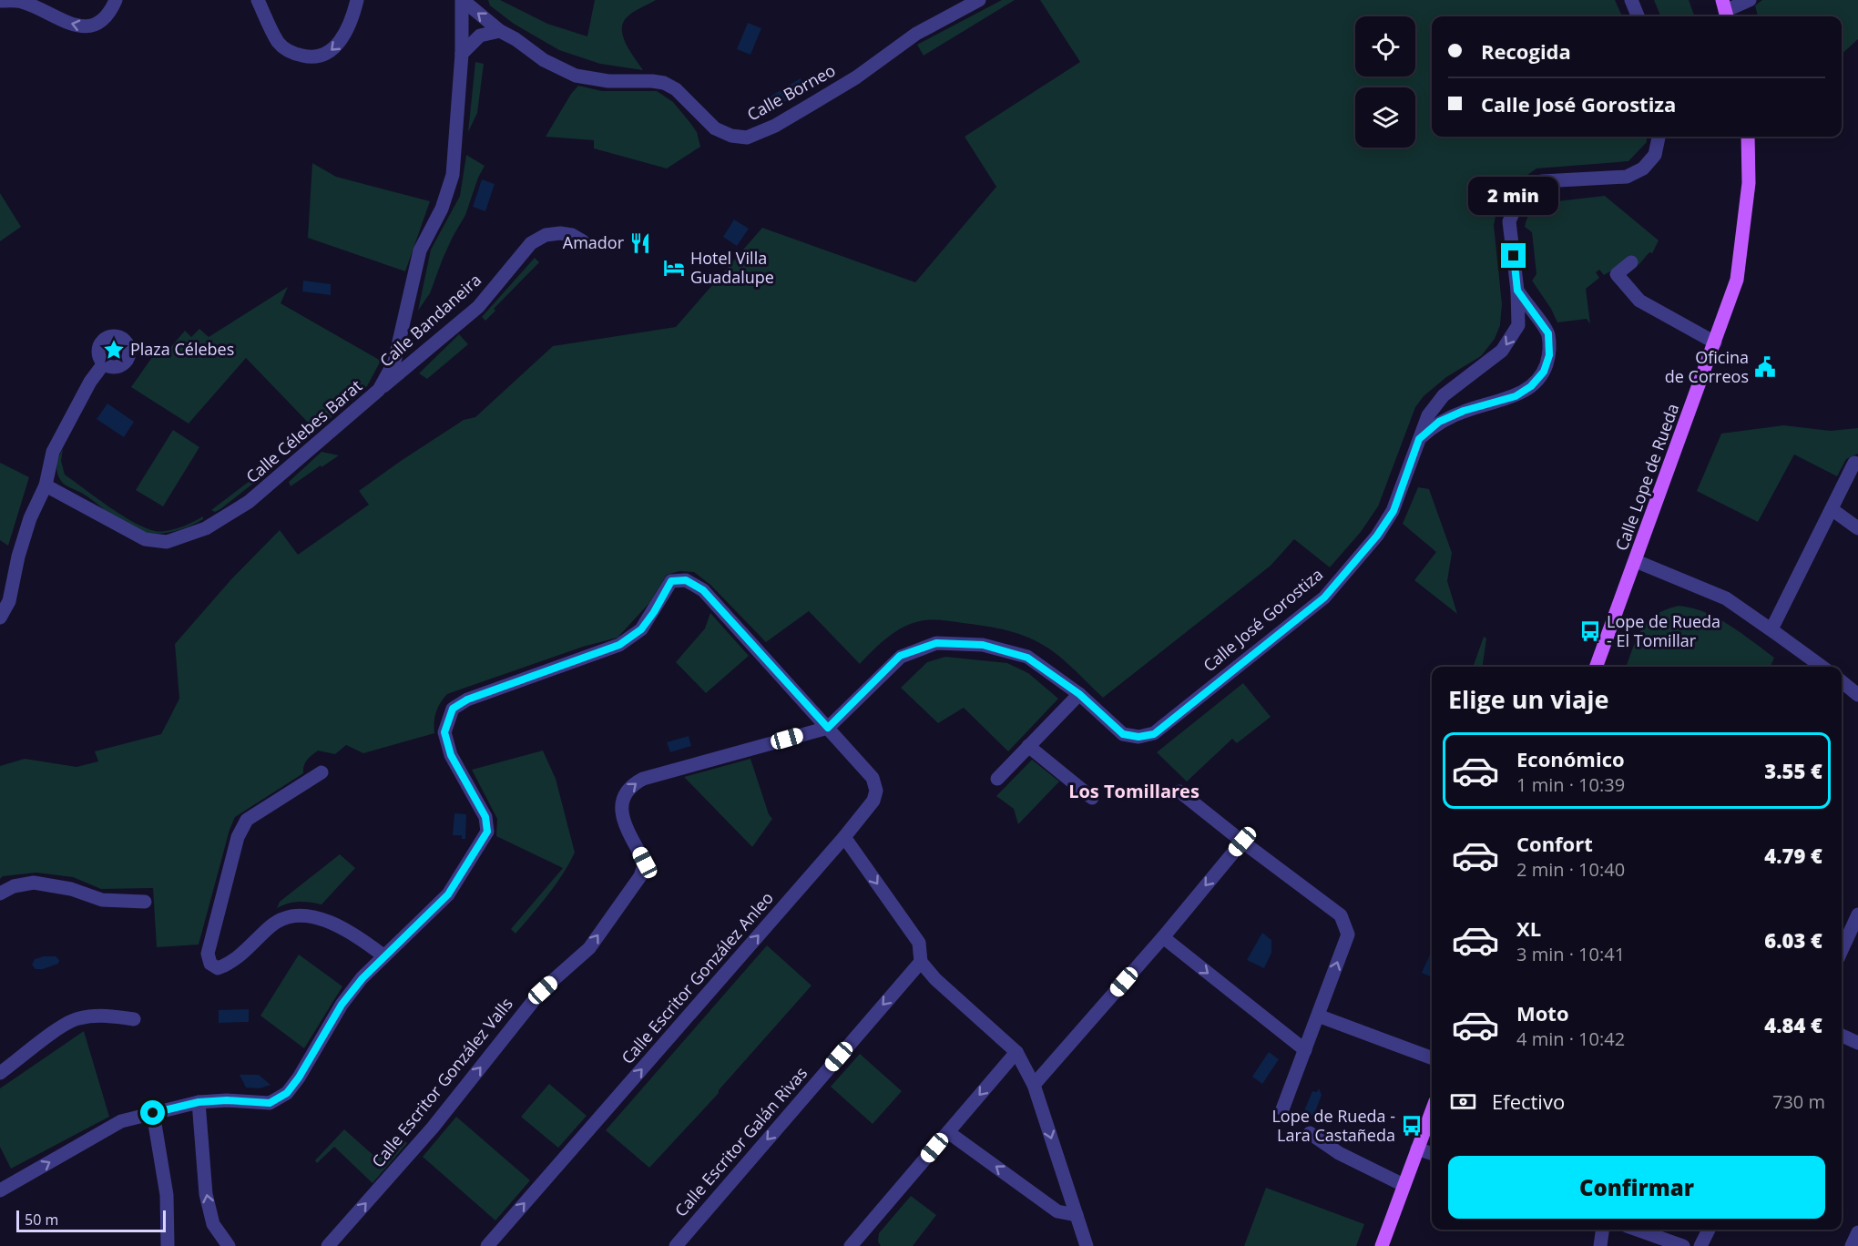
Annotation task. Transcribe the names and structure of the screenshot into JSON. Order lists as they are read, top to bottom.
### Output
{
  "streets": {
    "main road": ["Calle Lope de Rueda"],
    "street": [
      "Calle Borneo",
      "Calle Bandaneira",
      "Calle Célebes Barat",
      "Calle José Gorostiza",
      "Calle Escritor González Anleo",
      "Calle Escritor González Valls",
      "Calle Escritor Galán Rivas"
    ]
  },
  "crossings": [
    ["Calle Borneo", "Calle Célebes Barat"],
    ["Calle Bandaneira", "Calle Célebes Barat"],
    ["Calle José Gorostiza", "Calle Escritor González Anleo"],
    ["Calle José Gorostiza", "Calle Escritor González Valls"],
    ["Calle Escritor González Anleo", "Calle Escritor González Valls"]
  ],
  "one_way": ["Calle Escritor González Anleo", "Calle Escritor González Valls", "Calle Escritor Galán Rivas"],
  "districts": ["Los Tomillares"],
  "places": {
    "restaurant": ["Amador"],
    "hotel": ["Hotel Villa Guadalupe"],
    "place": ["Plaza Célebes"],
    "public building": ["Oficina de Correos"],
    "bus stop": ["Lope de Rueda - El Tomillar", "Lope de Rueda - Lara Castañeda"]
  },
  "scale_bar": "50 m",
  "page": {
    "banner": ["Recogida", "Calle José Gorostiza"],
    "bubble": "2 min",
    "heading": "Elige un viaje",
    "list": [
      {
        "name": "Económico",
        "note": "1 min · 10:39",
        "value": "3.55 €"
      },
      {
        "name": "Confort",
        "note": "2 min · 10:40",
        "value": "4.79 €"
      },
      {
        "name": "XL",
        "note": "3 min · 10:41",
        "value": "6.03 €"
      },
      {
        "name": "Moto",
        "note": "4 min · 10:42",
        "value": "4.84 €"
      }
    ],
    "pay": ["Efectivo", "730 m"],
    "buttons": "Confirmar",
    "scale": "50 m"
  }
}
